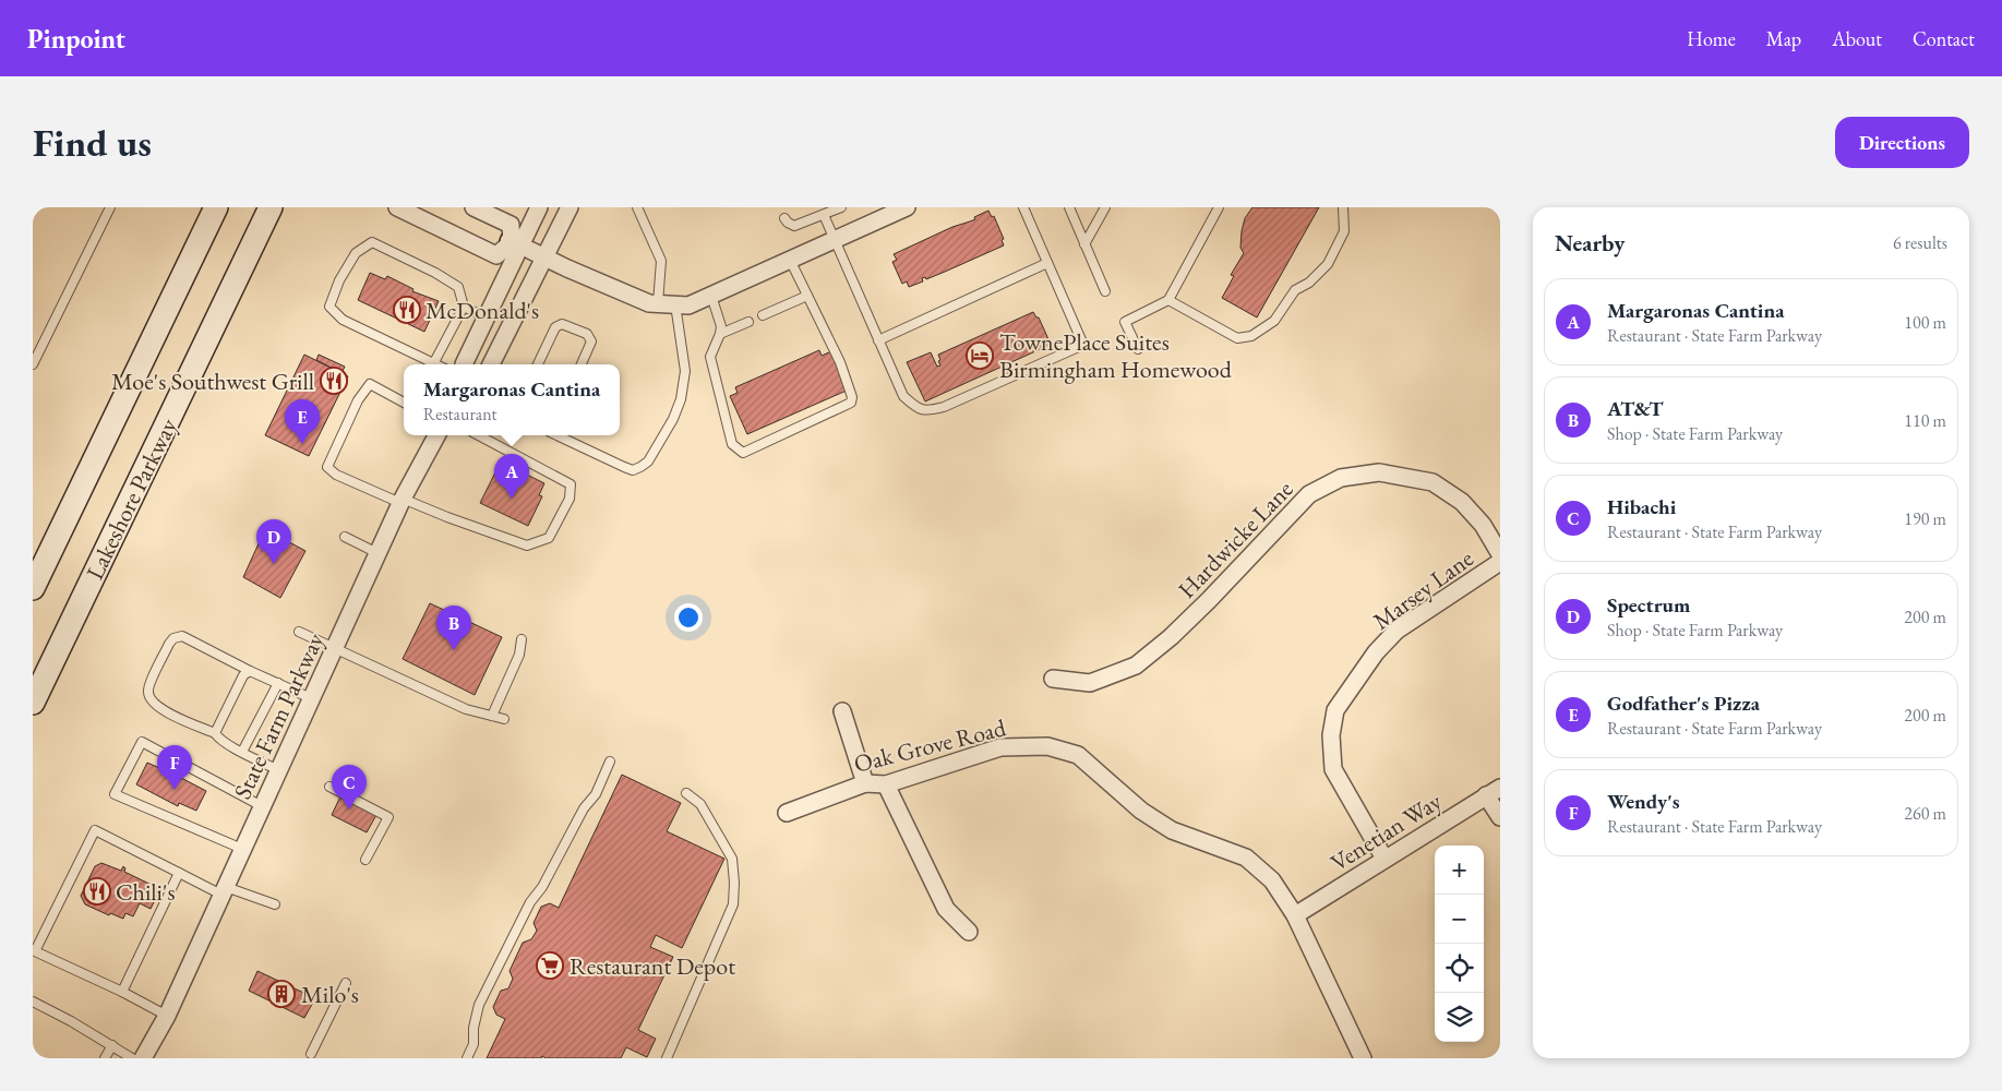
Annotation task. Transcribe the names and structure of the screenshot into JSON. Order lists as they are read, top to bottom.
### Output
{
  "streets": {
    "main road": ["Lakeshore Parkway"],
    "street": [
      "Hardwicke Lane",
      "Marsey Lane",
      "State Farm Parkway",
      "Oak Grove Road",
      "Venetian Way"
    ]
  },
  "crossings": [
    ["Marsey Lane", "Venetian Way"],
    ["Oak Grove Road", "Venetian Way"]
  ],
  "places": {
    "restaurant": ["McDonald's", "Moe's Southwest Grill", "Chili's"],
    "hotel": ["TownePlace Suites Birmingham Homewood"],
    "supermarket": ["Restaurant Depot"],
    "building": ["Milo's"]
  },
  "page": {
    "header": "Pinpoint",
    "nav": [
      "Home",
      "Map",
      "About",
      "Contact"
    ],
    "buttons": "Directions",
    "title": "Find us",
    "heading": ["Nearby", "6 results"],
    "list": [
      {
        "mark": "A",
        "name": "Margaronas Cantina",
        "note": "Restaurant · State Farm Parkway",
        "value": "100 m"
      },
      {
        "mark": "B",
        "name": "AT&T",
        "note": "Shop · State Farm Parkway",
        "value": "110 m"
      },
      {
        "mark": "C",
        "name": "Hibachi",
        "note": "Restaurant · State Farm Parkway",
        "value": "190 m"
      },
      {
        "mark": "D",
        "name": "Spectrum",
        "note": "Shop · State Farm Parkway",
        "value": "200 m"
      },
      {
        "mark": "E",
        "name": "Godfather's Pizza",
        "note": "Restaurant · State Farm Parkway",
        "value": "200 m"
      },
      {
        "mark": "F",
        "name": "Wendy's",
        "note": "Restaurant · State Farm Parkway",
        "value": "260 m"
      }
    ],
    "popup": ["Margaronas Cantina", "Restaurant"],
    "pins": [
      "E",
      "A",
      "D",
      "B",
      "F",
      "C"
    ],
    "map_buttons": ["+", "−"]
  }
}
